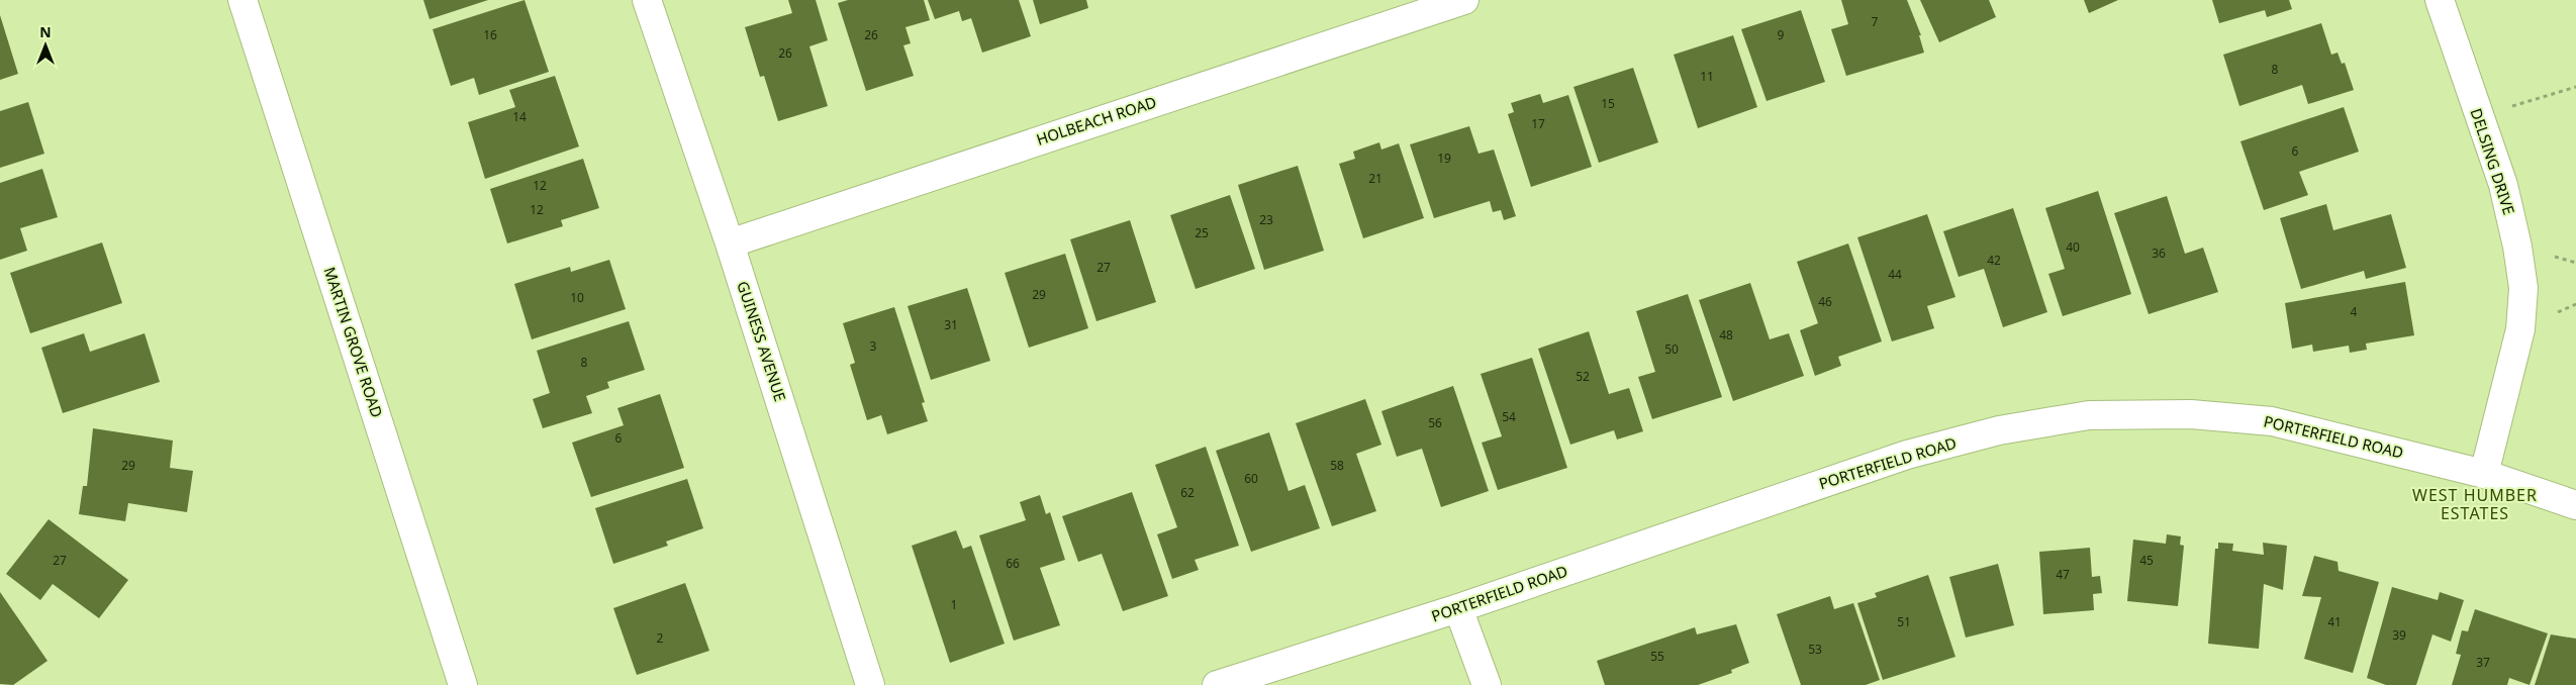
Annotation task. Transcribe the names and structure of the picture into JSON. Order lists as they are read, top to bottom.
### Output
{
  "streets": {
    "street": [
      "HOLBEACH ROAD",
      "DELSING DRIVE",
      "GUINESS AVENUE",
      "MARTIN GROVE ROAD",
      "PORTERFIELD ROAD"
    ]
  },
  "crossings": [
    ["HOLBEACH ROAD", "GUINESS AVENUE"],
    ["DELSING DRIVE", "PORTERFIELD ROAD"]
  ],
  "districts": ["WEST HUMBER ESTATES"],
  "house_numbers": [
    "7",
    "16",
    "26",
    "9",
    "26",
    "8",
    "11",
    "15",
    "14",
    "17",
    "6",
    "19",
    "21",
    "12",
    "12",
    "23",
    "25",
    "40",
    "36",
    "42",
    "27",
    "44",
    "29",
    "10",
    "46",
    "4",
    "31",
    "48",
    "3",
    "50",
    "8",
    "52",
    "54",
    "56",
    "6",
    "29",
    "58",
    "60",
    "62",
    "27",
    "45",
    "66",
    "47",
    "1",
    "51",
    "41",
    "39",
    "2",
    "53",
    "55",
    "37"
  ],
  "north": "top"
}
